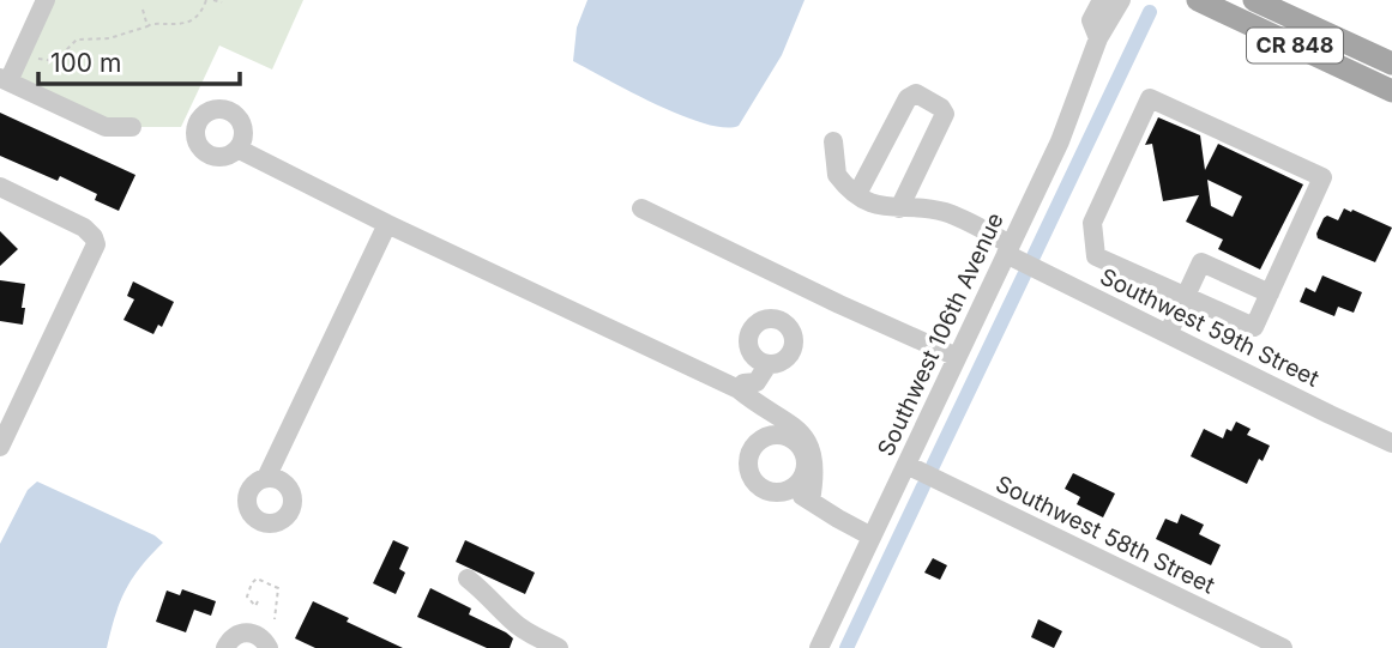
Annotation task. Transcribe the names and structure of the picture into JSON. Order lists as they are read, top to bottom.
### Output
{
  "streets": {
    "main road": ["CR 848"],
    "street": ["Southwest 59th Street", "Southwest 106th Avenue", "Southwest 58th Street"]
  },
  "crossings": [
    ["Southwest 59th Street", "Southwest 106th Avenue"],
    ["Southwest 106th Avenue", "Southwest 58th Street"]
  ],
  "scale_bar": "100 m"
}
